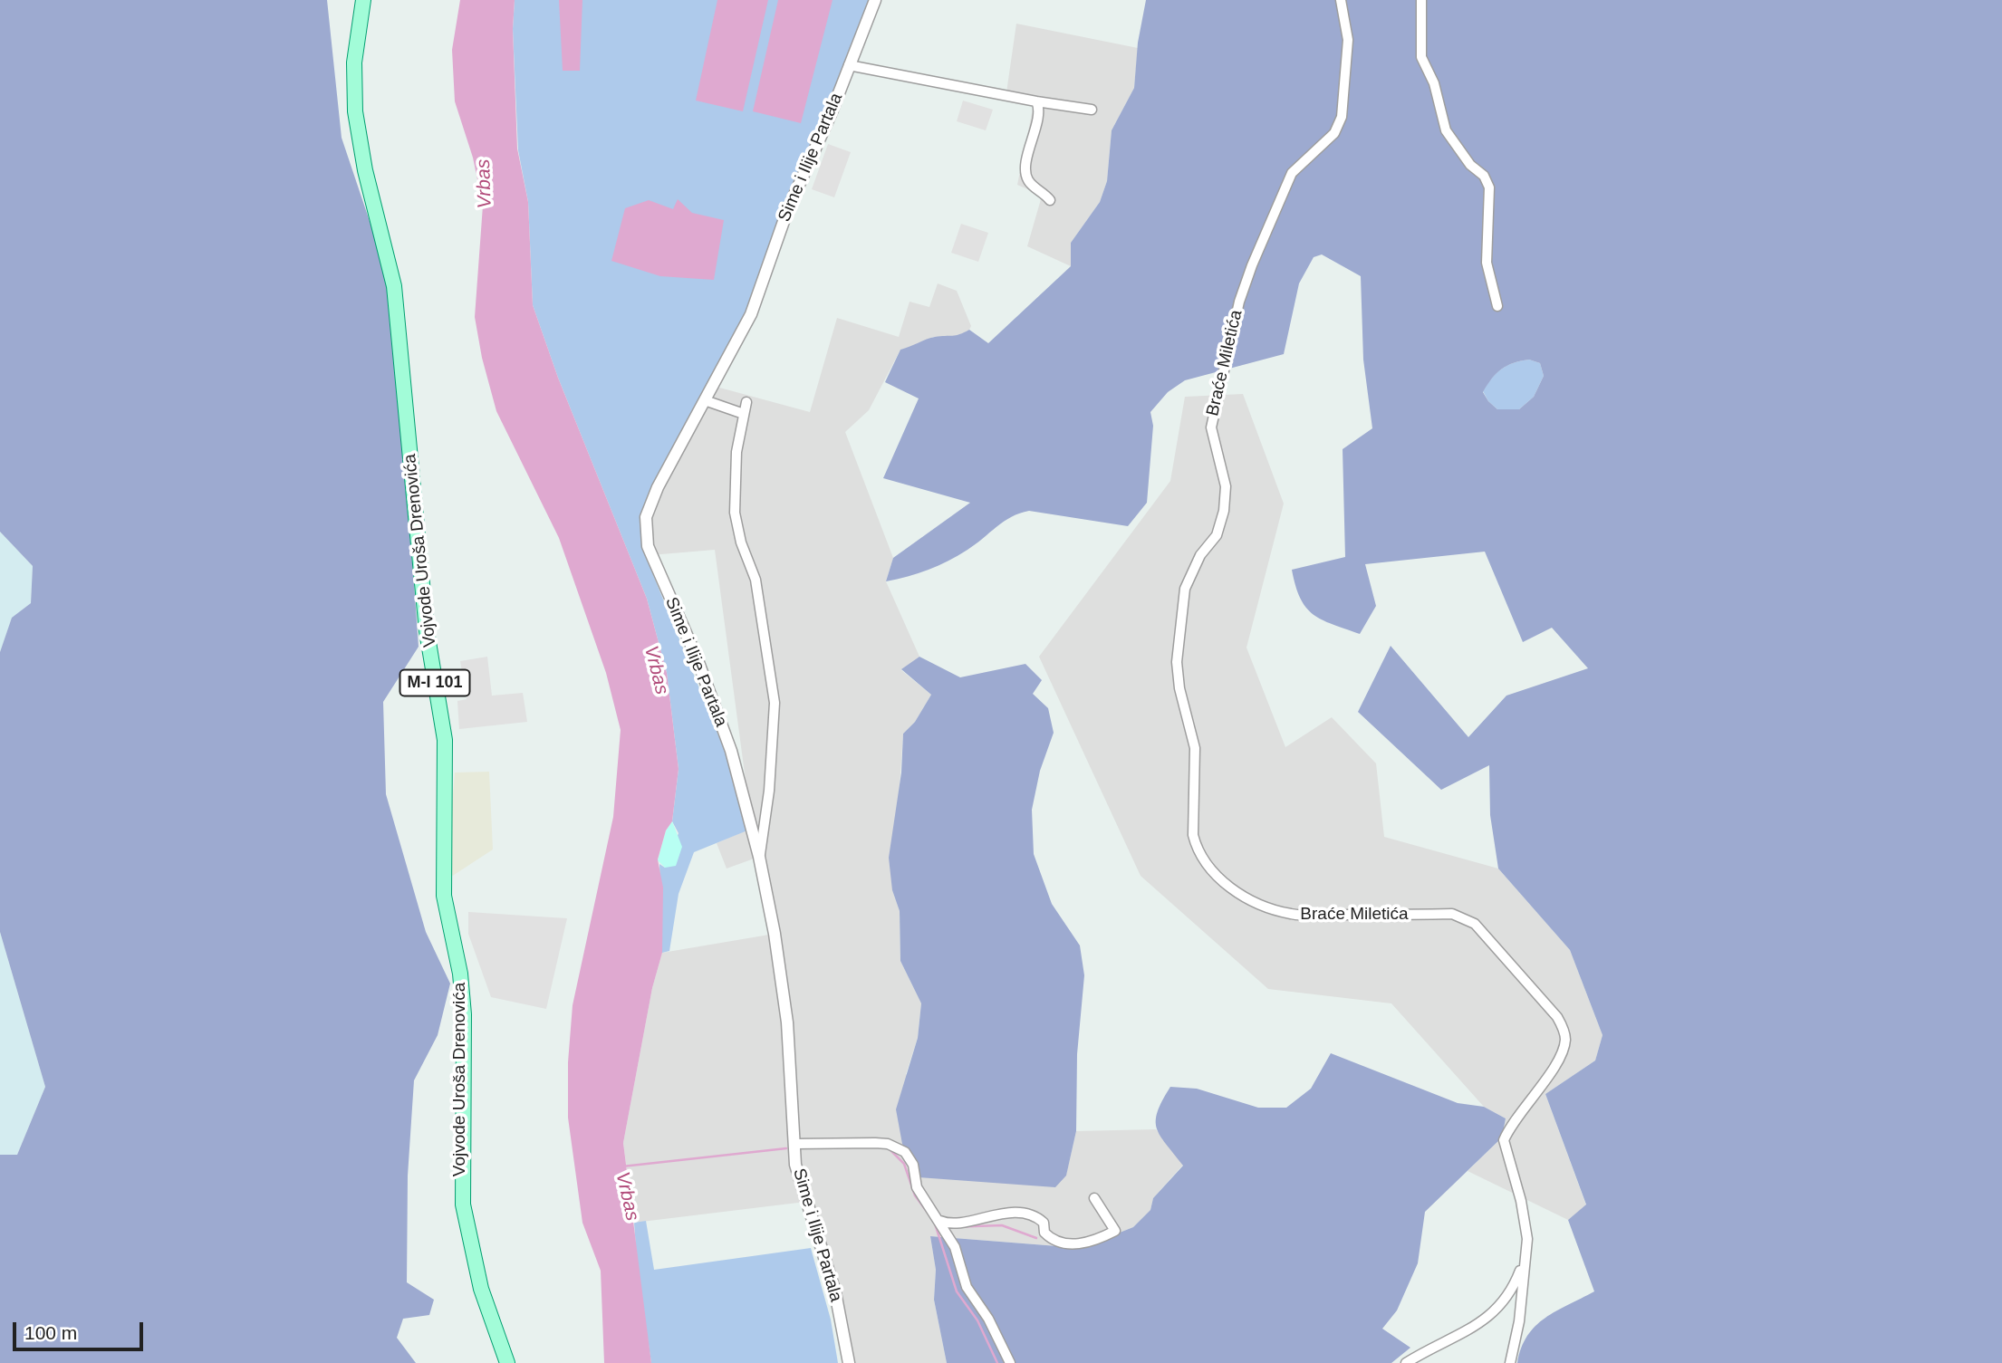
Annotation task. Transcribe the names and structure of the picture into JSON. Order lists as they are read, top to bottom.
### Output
{
  "streets": {
    "main road": ["Vojvode Uroša Drenovića", "M-I 101"],
    "street": ["Sime i Ilije Partala", "Braće Miletića"]
  },
  "water": ["Vrbas"],
  "scale_bar": "100 m"
}
